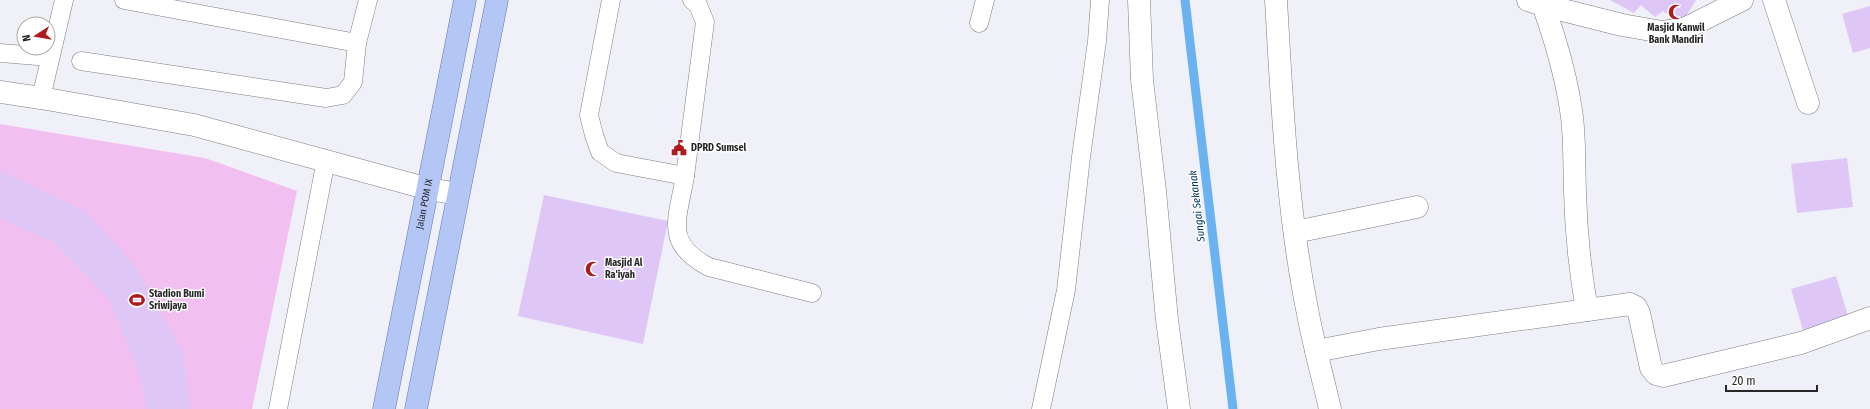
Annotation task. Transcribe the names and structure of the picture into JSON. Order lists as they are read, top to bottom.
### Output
{
  "streets": {
    "main road": ["Jalan POM IX"]
  },
  "water": ["Sungai Sekanak"],
  "places": {
    "mosque": ["Masjid Kanwil Bank Mandiri", "Masjid Al Ra'iyah"],
    "public building": ["DPRD Sumsel"],
    "sports": ["Stadion Bumi Sriwijaya"]
  },
  "scale_bar": "20 m",
  "north": "left"
}
